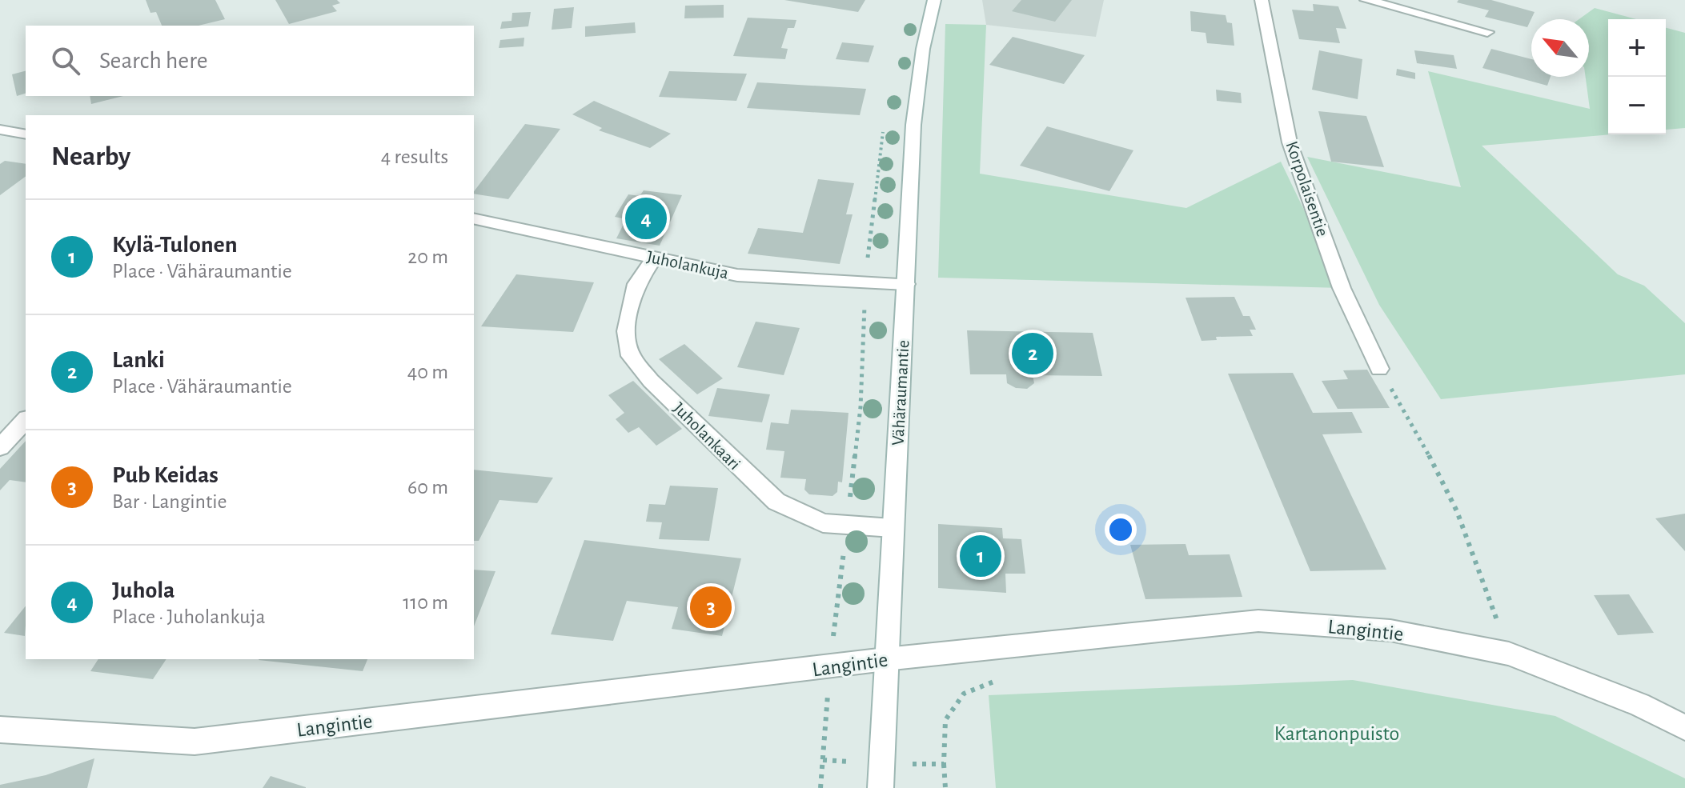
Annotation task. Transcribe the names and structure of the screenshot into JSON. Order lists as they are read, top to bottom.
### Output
{
  "streets": {
    "street": [
      "Korpolaisentie",
      "Juholankuja",
      "Vähäraumantie",
      "Juholankaari",
      "Langintie"
    ]
  },
  "crossings": [
    ["Juholankuja", "Vähäraumantie"],
    ["Juholankuja", "Juholankaari"],
    ["Vähäraumantie", "Juholankaari"],
    ["Vähäraumantie", "Langintie"]
  ],
  "parks": ["Kartanonpuisto"],
  "north": "top left",
  "page": {
    "map_buttons": ["+", "−"],
    "search": "Search here",
    "heading": ["Nearby", "4 results"],
    "pins": [
      "4",
      "2",
      "1",
      "3"
    ],
    "list": [
      {
        "mark": "1",
        "name": "Kylä-Tulonen",
        "note": "Place · Vähäraumantie",
        "value": "20 m"
      },
      {
        "mark": "2",
        "name": "Lanki",
        "note": "Place · Vähäraumantie",
        "value": "40 m"
      },
      {
        "mark": "3",
        "name": "Pub Keidas",
        "note": "Bar · Langintie",
        "value": "60 m"
      },
      {
        "mark": "4",
        "name": "Juhola",
        "note": "Place · Juholankuja",
        "value": "110 m"
      }
    ]
  }
}
